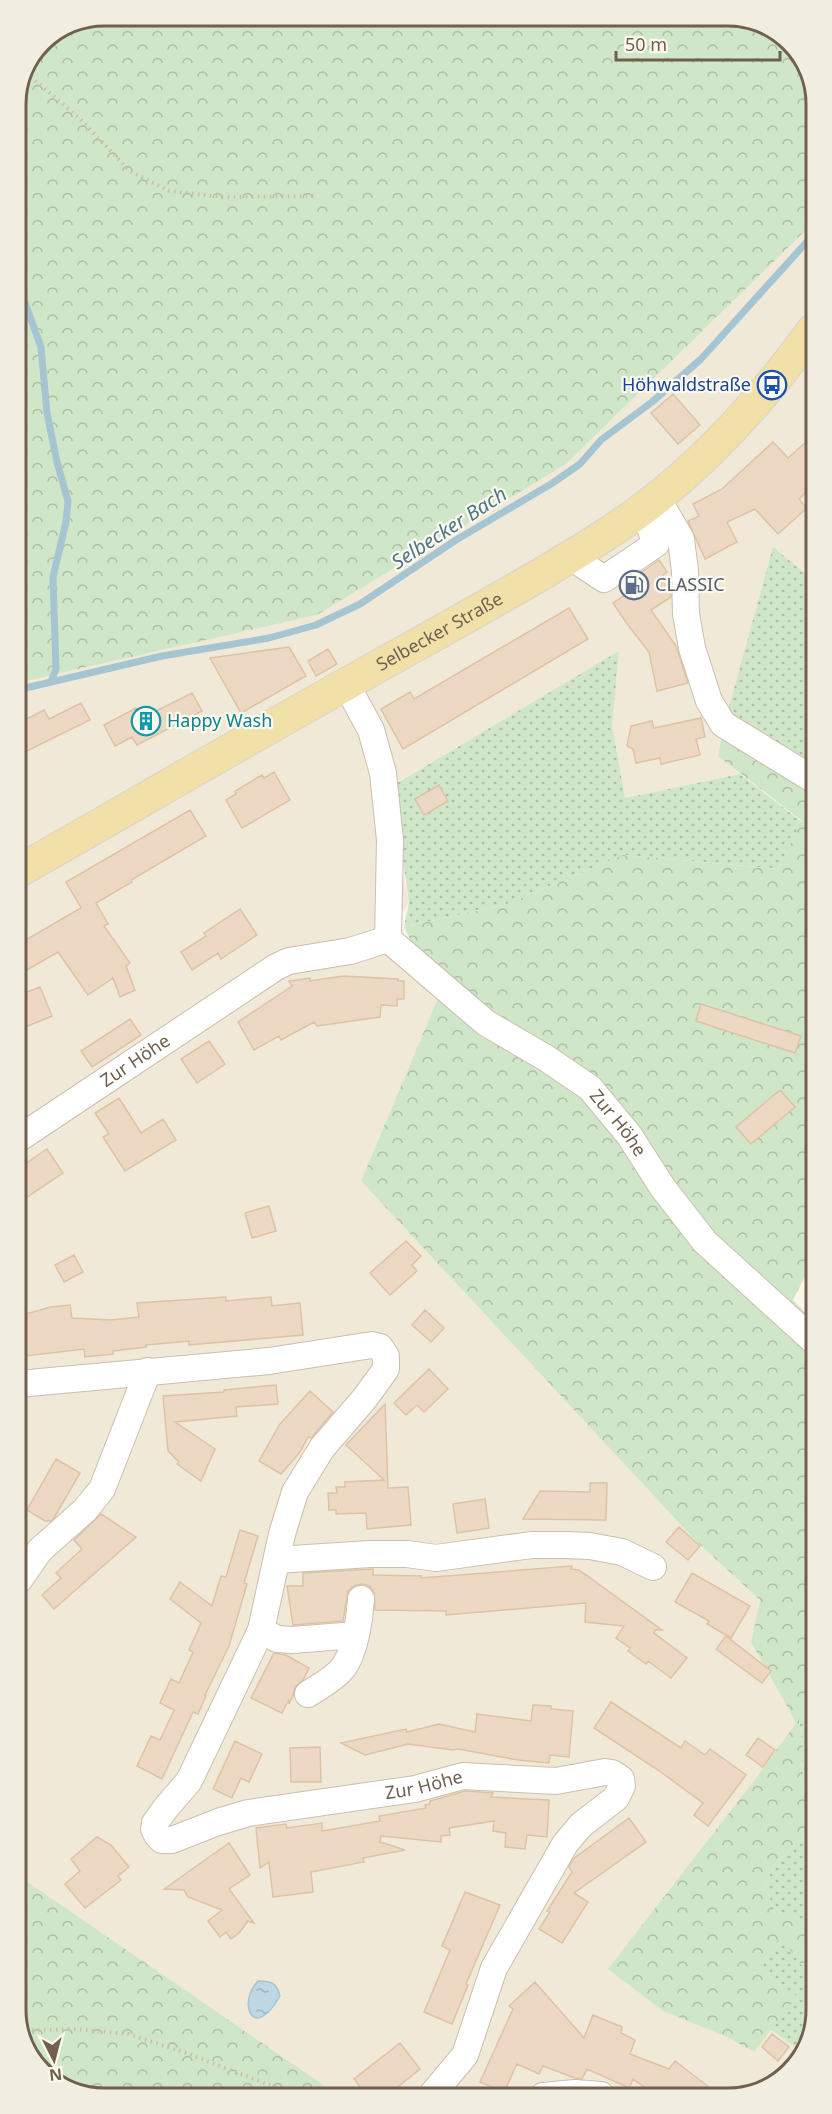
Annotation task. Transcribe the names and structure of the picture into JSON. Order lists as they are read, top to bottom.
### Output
{
  "streets": {
    "main road": ["Selbecker Straße"],
    "street": ["Zur Höhe"]
  },
  "water": ["Selbecker Bach"],
  "places": {
    "bus stop": ["Höhwaldstraße"],
    "fuel station": ["CLASSIC"],
    "building": ["Happy Wash"]
  },
  "scale_bar": "50 m",
  "north": "bottom"
}
